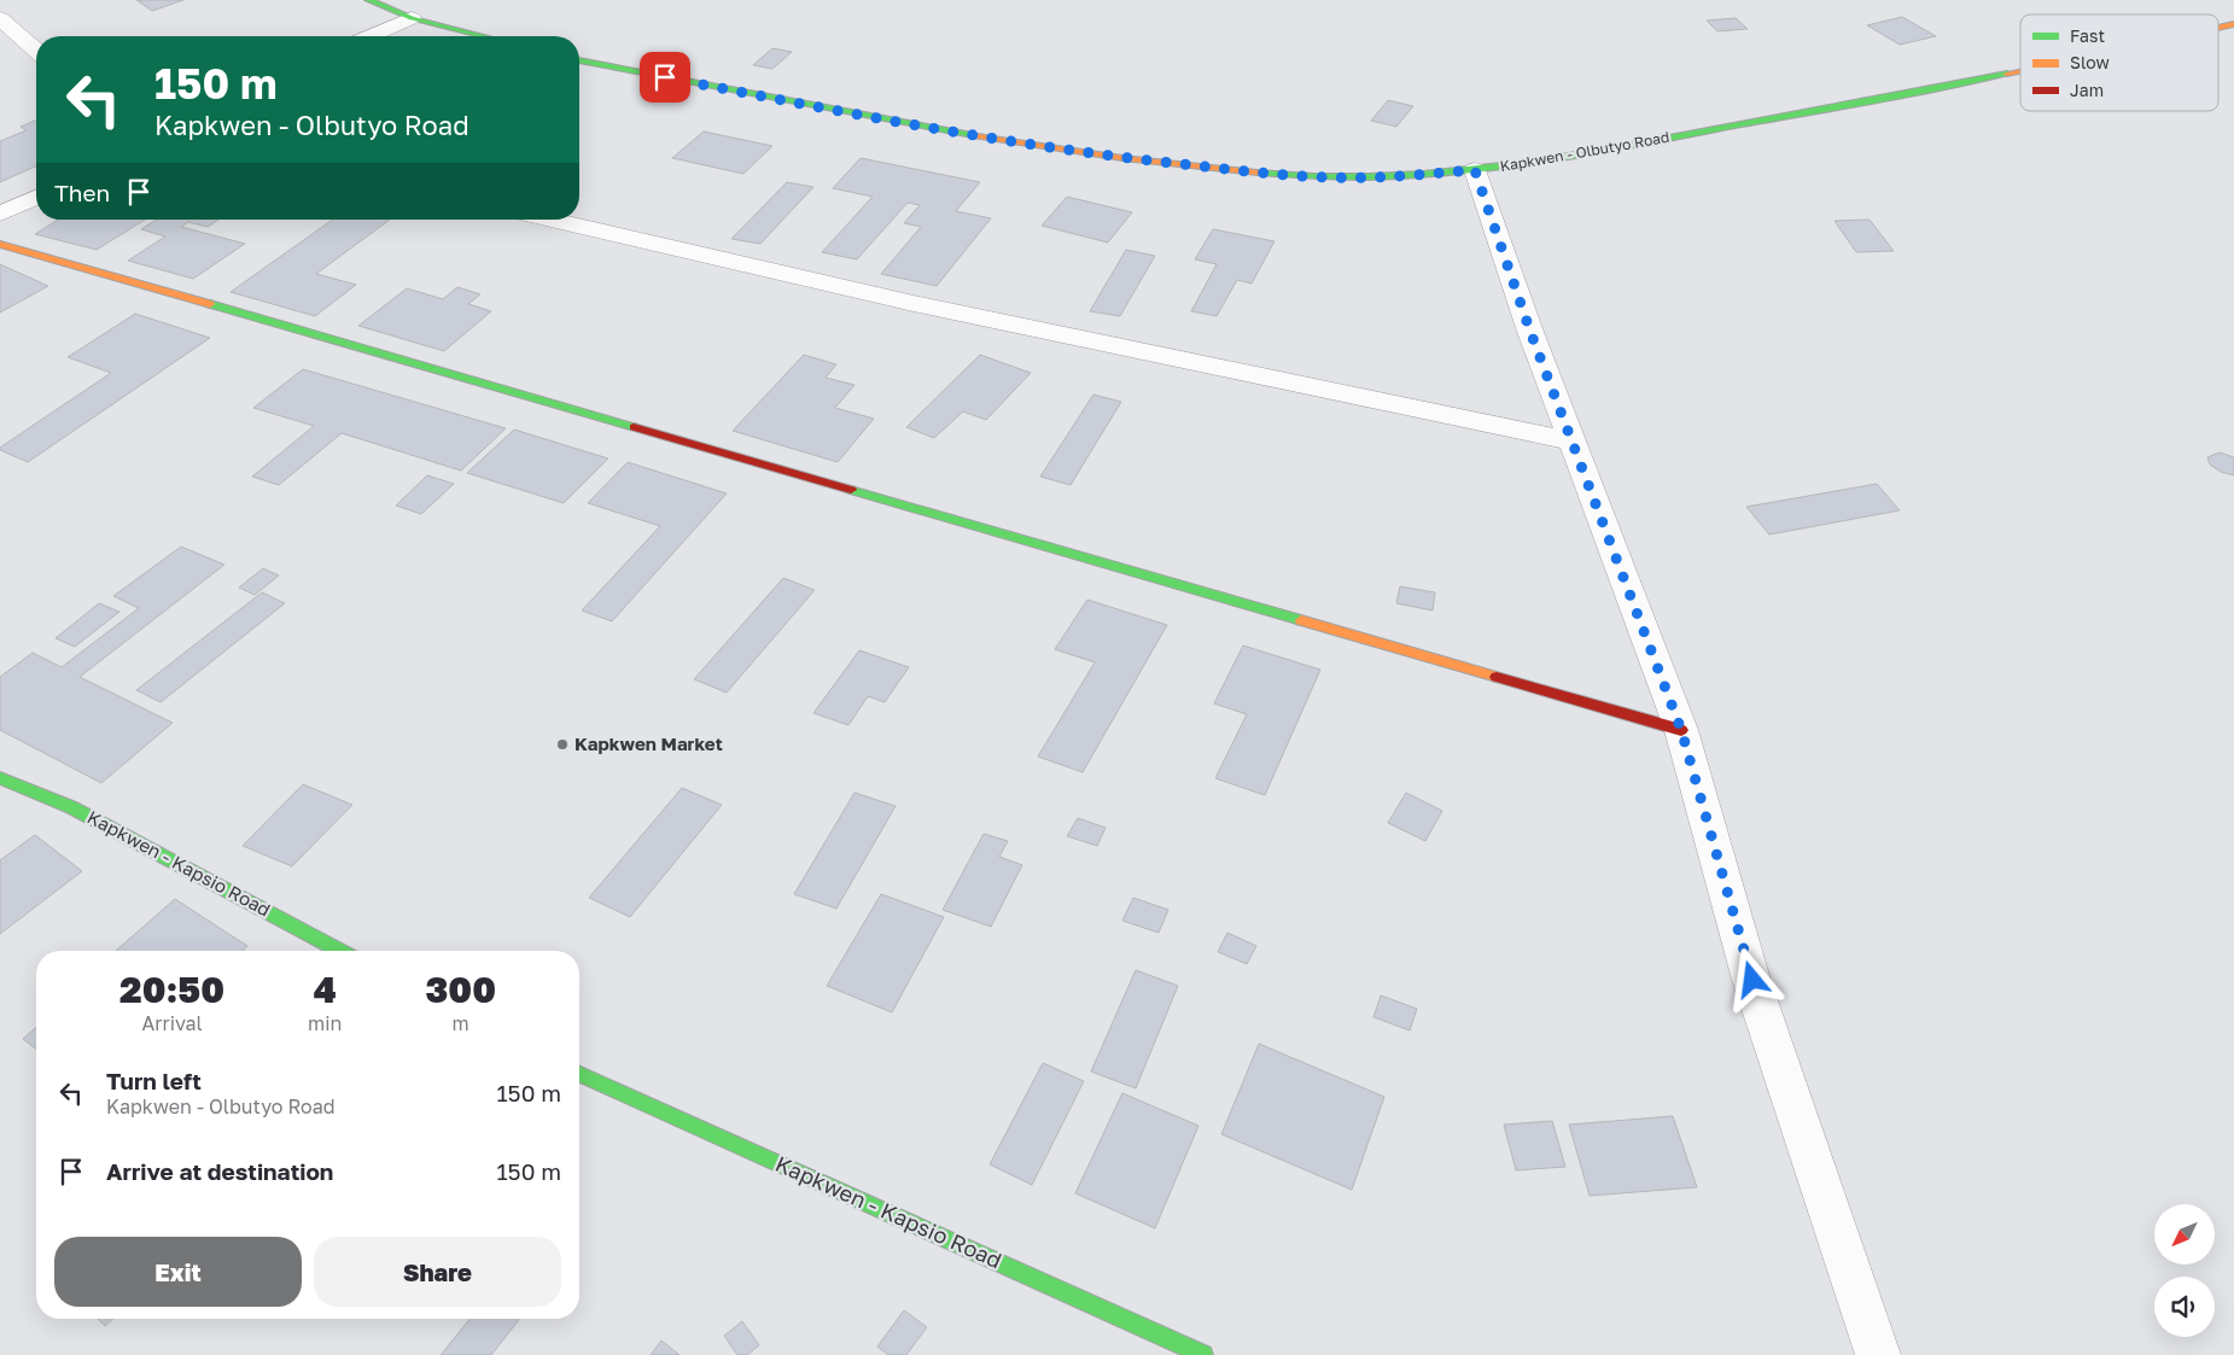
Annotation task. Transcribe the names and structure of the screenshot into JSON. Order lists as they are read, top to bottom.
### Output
{
  "streets": {
    "street": ["Kapkwen - Olbutyo Road", "Kapkwen - Kapsio Road"]
  },
  "places": ["Kapkwen Market"],
  "legend": ["Fast", "Slow", "Jam"],
  "north": "bottom left",
  "page": {
    "turn": ["150 m", "Kapkwen - Olbutyo Road"],
    "then": "Then",
    "eta": [
      "20:50",
      "Arrival",
      "4",
      "min",
      "300",
      "m"
    ],
    "list": [
      {
        "name": "Turn left",
        "note": "Kapkwen - Olbutyo Road",
        "value": "150 m"
      },
      {
        "name": "Arrive at destination",
        "value": "150 m"
      }
    ],
    "buttons": ["Exit", "Share"]
  }
}
